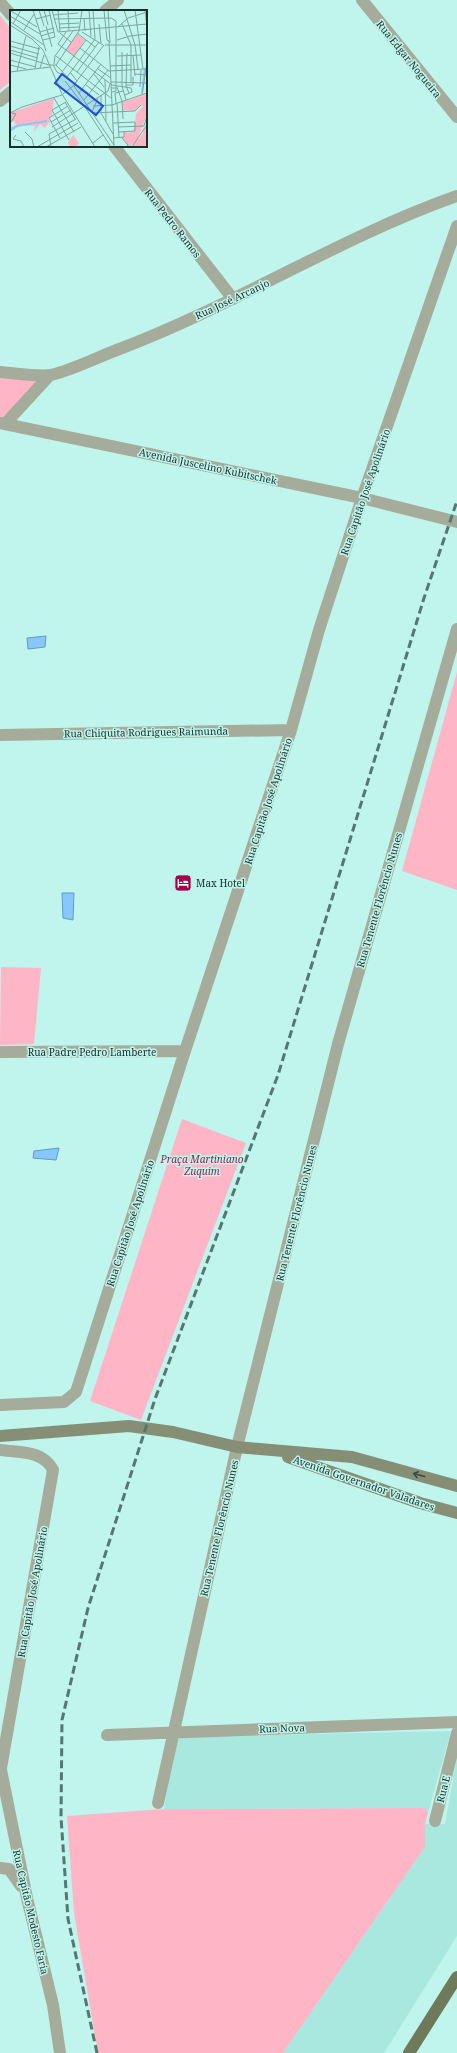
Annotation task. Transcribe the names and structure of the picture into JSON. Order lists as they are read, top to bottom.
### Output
{
  "streets": {
    "street": [
      "Rua Edgar Nogueira",
      "Rua Pedro Ramos",
      "Rua José Arcanjo",
      "Avenida Juscelino Kubitschek",
      "Rua Capitão José Apolinário",
      "Rua Chiquita Rodrigues Raimunda",
      "Rua Tenente Florêncio Nunes",
      "Rua Padre Pedro Lamberte",
      "Avenida Governador Valadares",
      "Rua Nova",
      "Rua E",
      "Rua Capitão Modesto Faria"
    ]
  },
  "crossings": [
    ["Rua Pedro Ramos", "Rua José Arcanjo"],
    ["Avenida Juscelino Kubitschek", "Rua Capitão José Apolinário"],
    ["Rua Capitão José Apolinário", "Rua Chiquita Rodrigues Raimunda"],
    ["Rua Capitão José Apolinário", "Rua Padre Pedro Lamberte"],
    ["Rua Capitão José Apolinário", "Rua Capitão Modesto Faria"],
    ["Rua Tenente Florêncio Nunes", "Avenida Governador Valadares"],
    ["Rua Tenente Florêncio Nunes", "Rua Nova"]
  ],
  "parks": ["Praça Martiniano Zuquim"],
  "places": {
    "hotel": ["Max Hotel"]
  }
}
